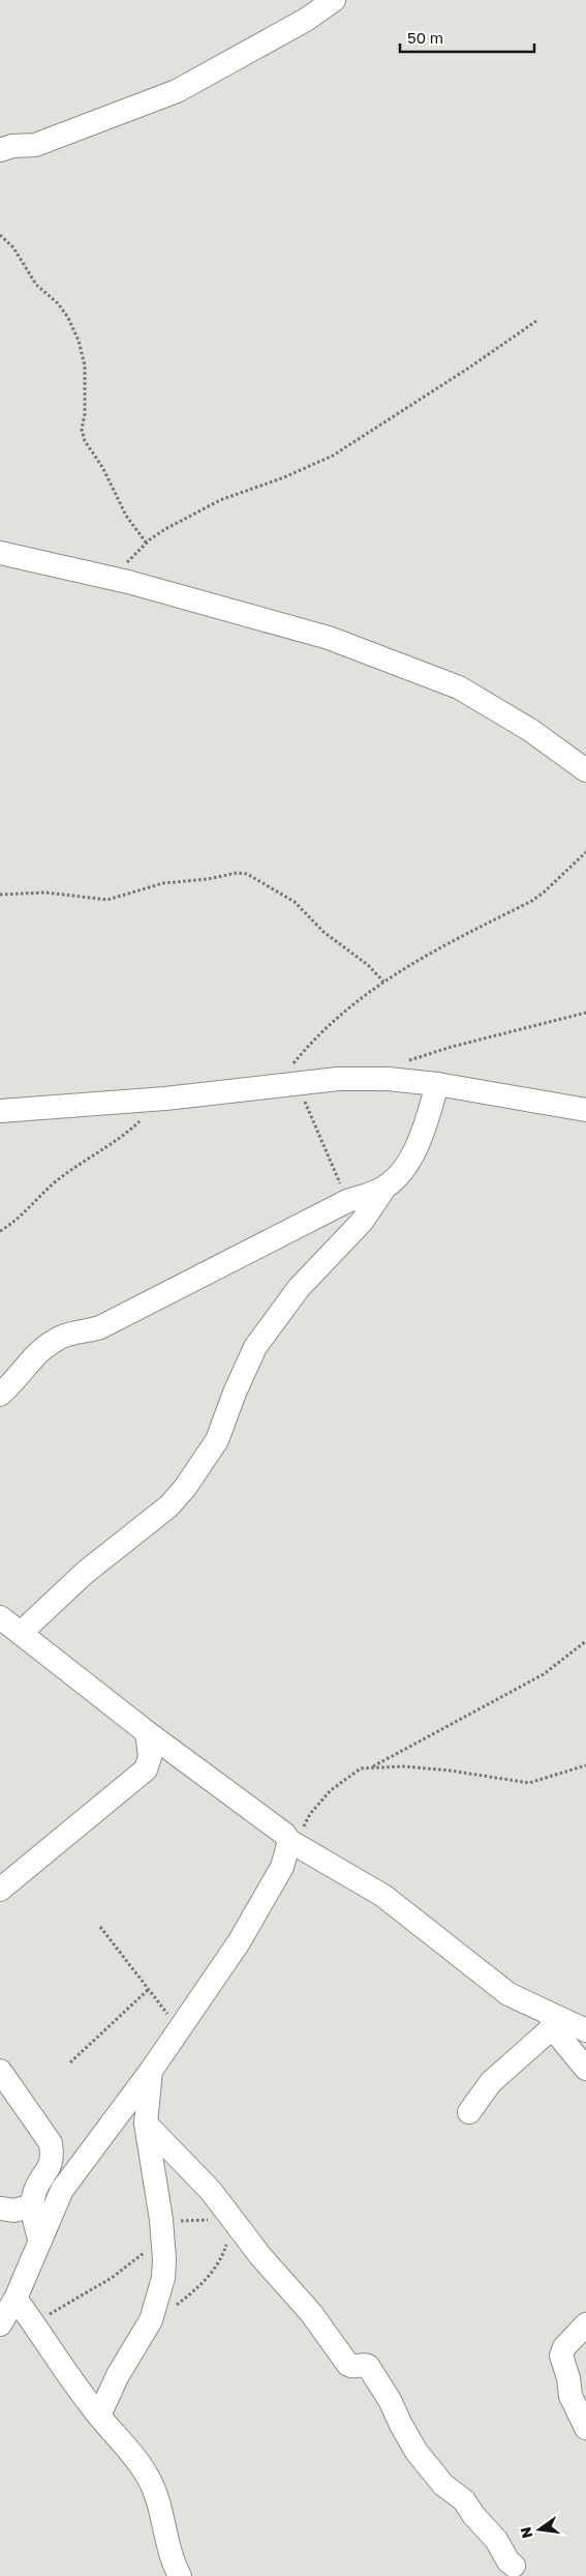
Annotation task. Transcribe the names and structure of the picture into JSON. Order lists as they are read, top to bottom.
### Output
{
  "scale_bar": "50 m",
  "north": "left"
}
